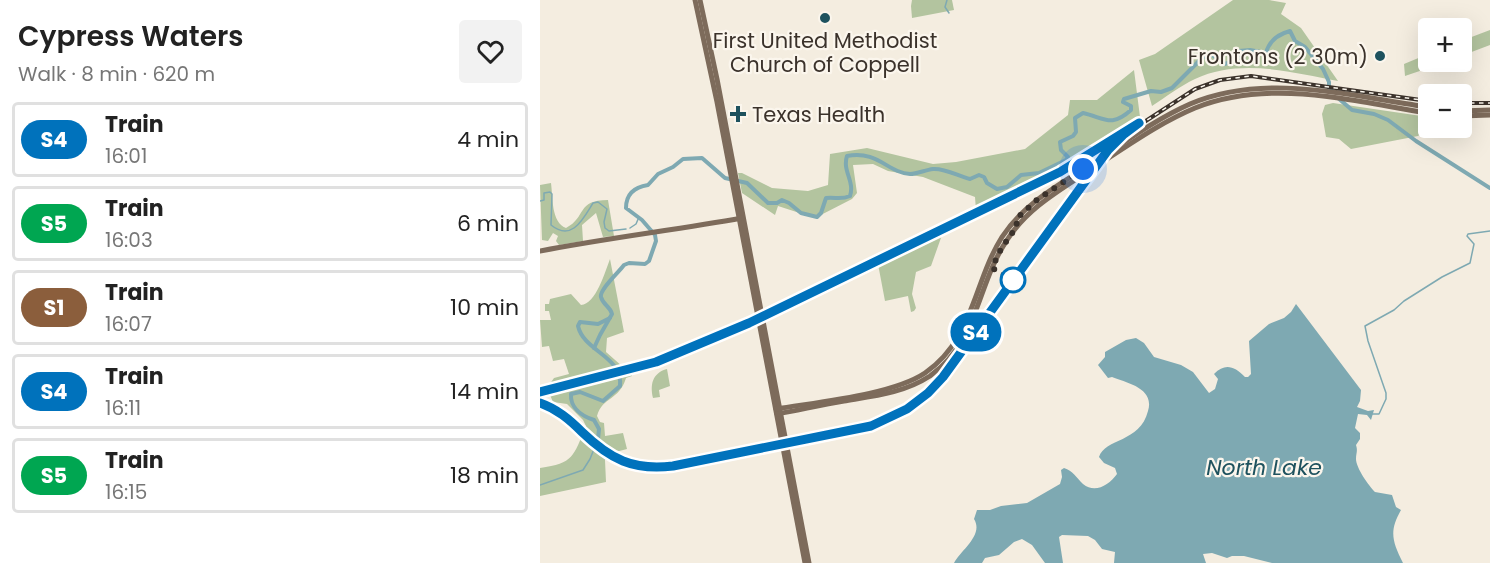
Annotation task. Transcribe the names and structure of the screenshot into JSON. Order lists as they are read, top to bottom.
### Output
{
  "water": ["North Lake"],
  "places": {
    "other": ["First United Methodist Church of Coppell", "Frontons (2 30m)"],
    "health": ["Texas Health"]
  },
  "page": {
    "heading": ["Cypress Waters", "Walk · 8 min · 620 m"],
    "on_map": "S4",
    "map_buttons": ["+", "−"],
    "list": [
      {
        "mark": "S4",
        "name": "Train",
        "note": "16:01",
        "value": "4 min"
      },
      {
        "mark": "S5",
        "name": "Train",
        "note": "16:03",
        "value": "6 min"
      },
      {
        "mark": "S1",
        "name": "Train",
        "note": "16:07",
        "value": "10 min"
      },
      {
        "mark": "S4",
        "name": "Train",
        "note": "16:11",
        "value": "14 min"
      },
      {
        "mark": "S5",
        "name": "Train",
        "note": "16:15",
        "value": "18 min"
      }
    ]
  }
}
